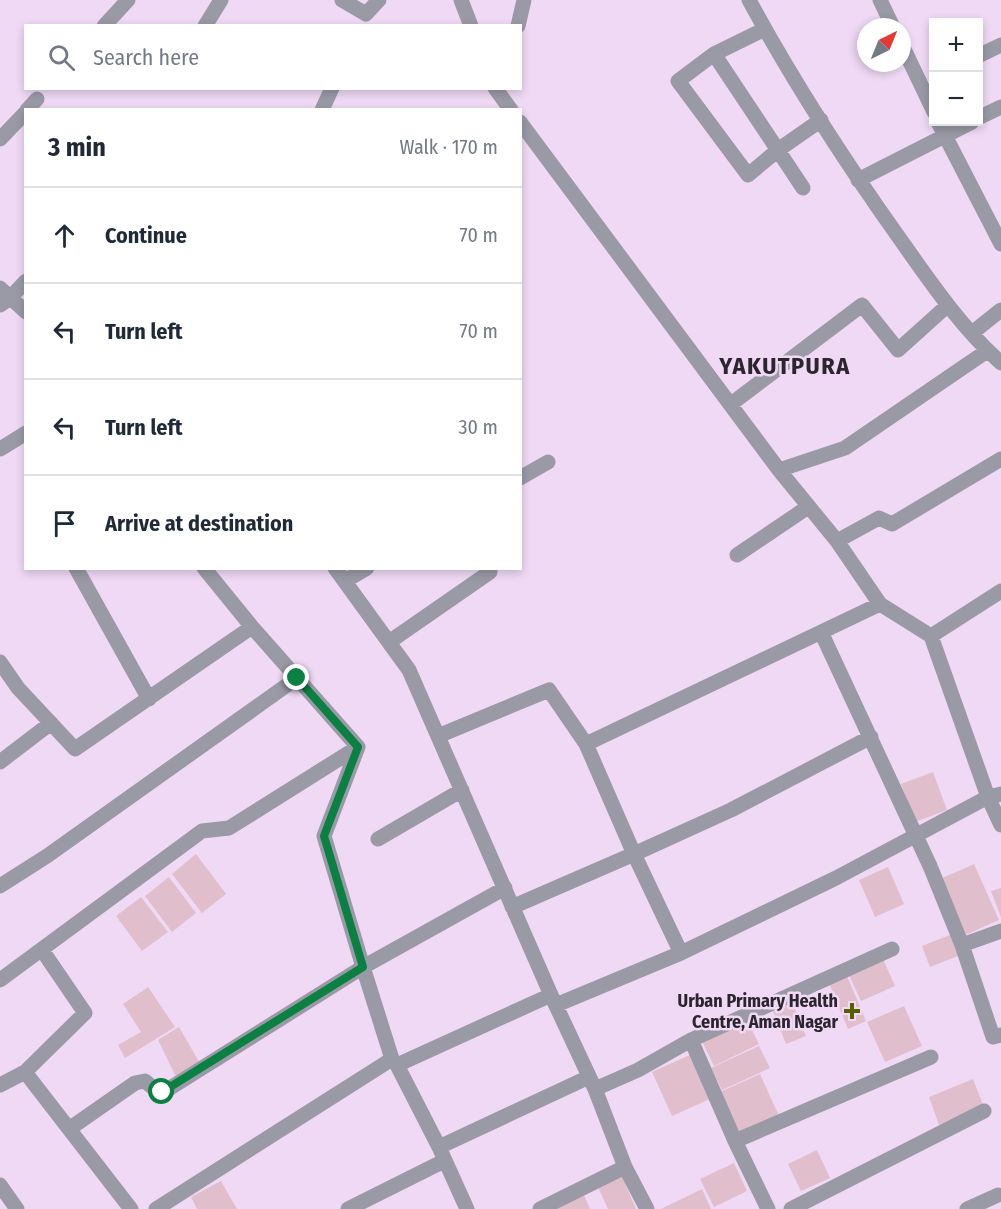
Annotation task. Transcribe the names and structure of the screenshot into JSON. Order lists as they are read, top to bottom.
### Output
{
  "districts": ["YAKUTPURA"],
  "places": {
    "health": ["Urban Primary Health Centre, Aman Nagar"]
  },
  "north": "top right",
  "page": {
    "map_buttons": ["+", "−"],
    "search": "Search here",
    "heading": ["3 min", "Walk · 170 m"],
    "list": [
      ["Continue", "70 m"],
      ["Turn left", "70 m"],
      ["Turn left", "30 m"],
      "Arrive at destination"
    ]
  }
}
